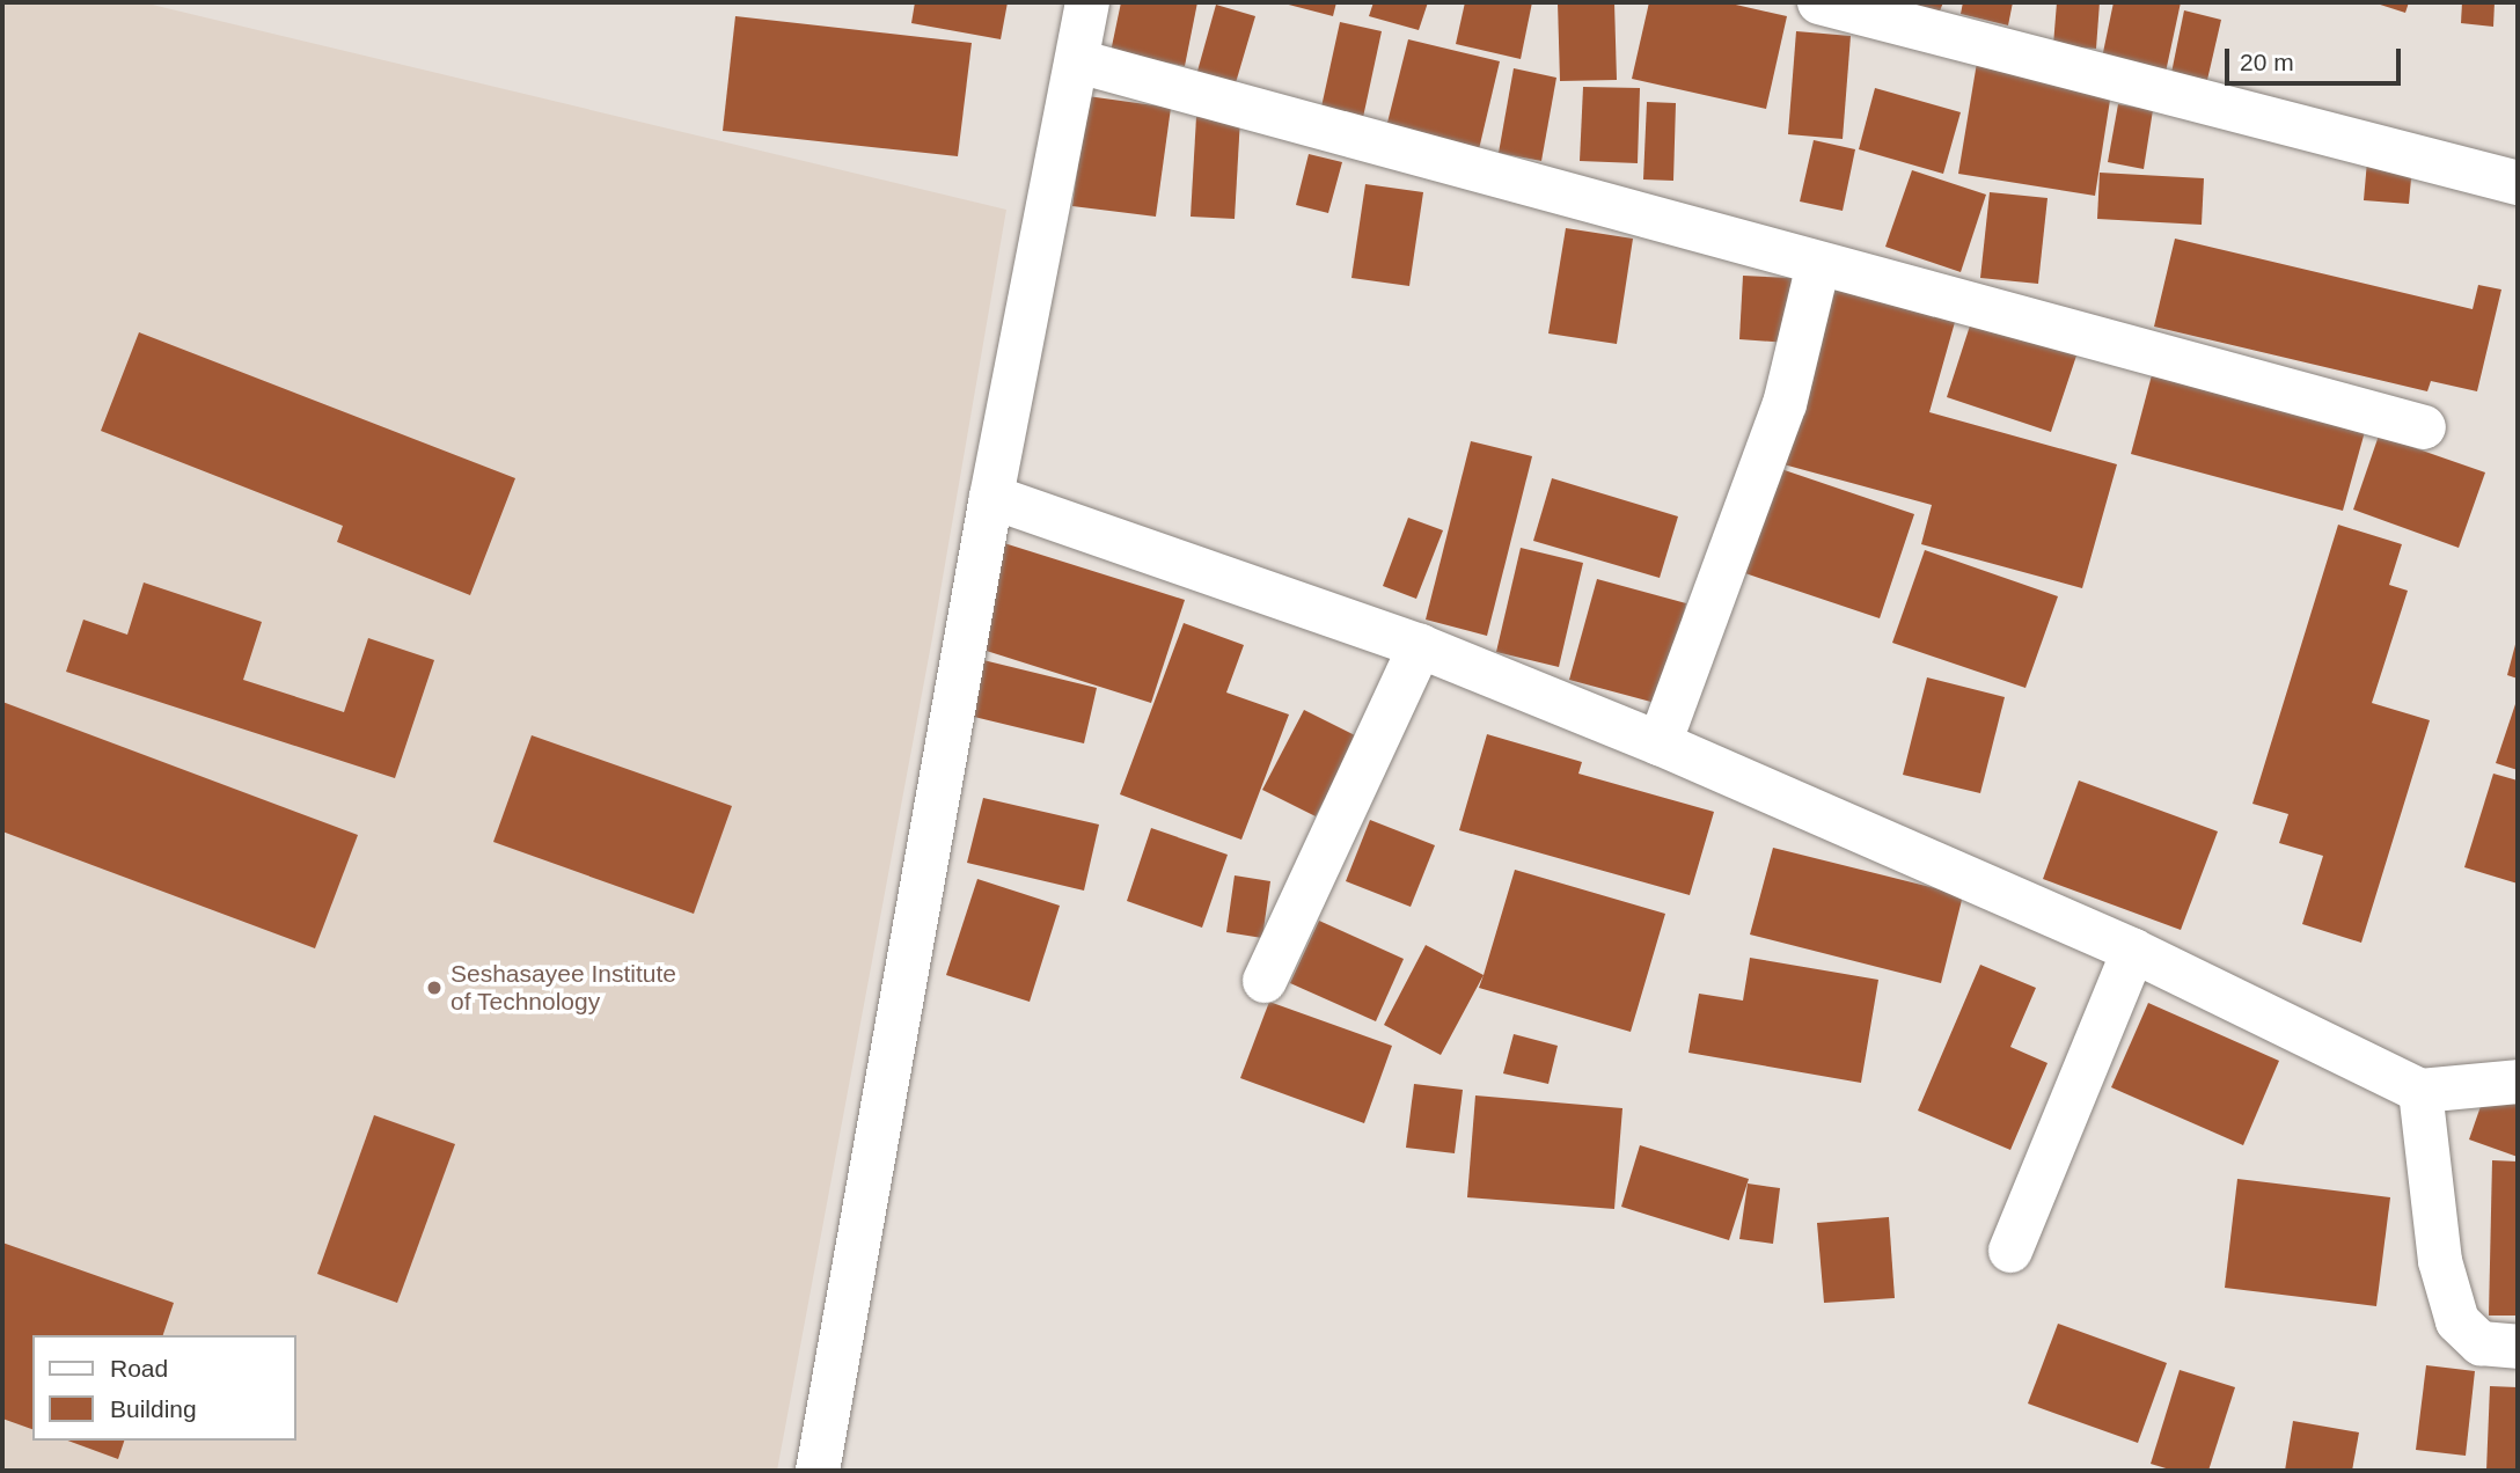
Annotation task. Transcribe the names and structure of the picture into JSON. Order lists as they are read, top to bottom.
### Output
{
  "places": ["Seshasayee Institute of Technology"],
  "legend": ["Road", "Building"],
  "scale_bar": "20 m"
}
